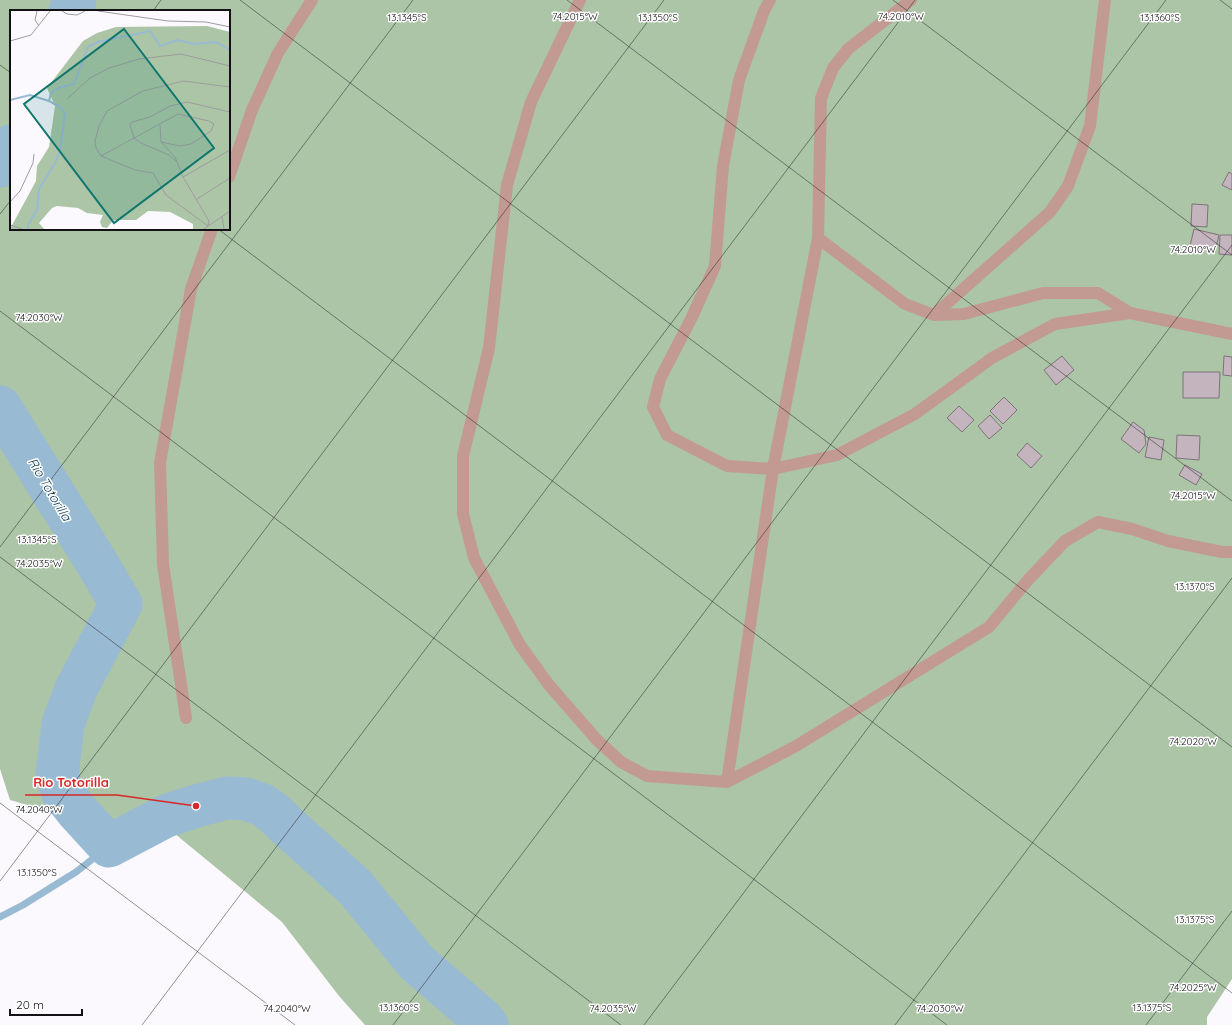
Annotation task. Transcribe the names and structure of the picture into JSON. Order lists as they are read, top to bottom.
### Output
{
  "water": ["Rio Totorilla"],
  "places": ["Rio Totorilla"],
  "scale_bar": "20 m",
  "coordinates": [
    "74.2015°W",
    "74.2010°W",
    "13.1345°S",
    "13.1350°S",
    "13.1360°S",
    "74.2030°W",
    "74.2035°W",
    "13.1370°S",
    "74.2020°W",
    "74.2040°W",
    "13.1375°S",
    "74.2025°W"
  ]
}
